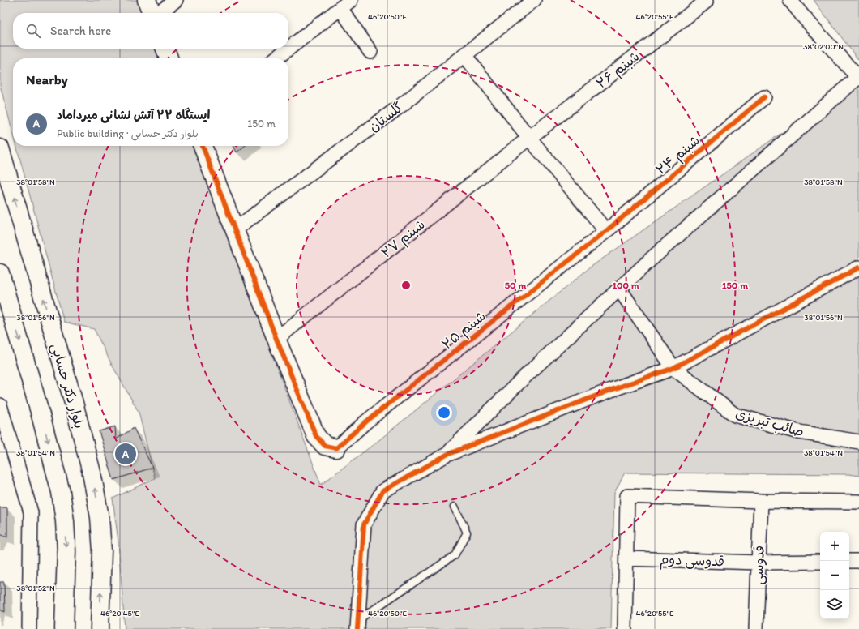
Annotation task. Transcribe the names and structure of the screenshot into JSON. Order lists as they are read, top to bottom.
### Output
{
  "streets": {
    "main road": ["بلوار دکتر حسابی"],
    "street": [
      "شبنم ۲۶",
      "گلستان",
      "شبنم ۲۴",
      "شبنم ۲۷",
      "شبنم ۲۵",
      "صائب تبریزی",
      "قدوسی دوم",
      "قدوسی"
    ]
  },
  "crossings": [
    ["شبنم ۲۶", "شبنم ۲۷"],
    ["شبنم ۲۴", "شبنم ۲۵"],
    ["قدوسی دوم", "قدوسی"]
  ],
  "page": {
    "search": "Search here",
    "heading": "Nearby",
    "list": [
      {
        "mark": "A",
        "name": "ایستگاه ۲۲ آتش نشانی میرداماد",
        "note": "Public building · بلوار دکتر حسابی",
        "value": "150 m"
      }
    ],
    "pins": "A",
    "map_buttons": ["+", "−"]
  },
  "coordinates": [
    "46°20'50\"E",
    "46°20'55\"E",
    "38°02'00\"N",
    "38°01'58\"N",
    "38°01'56\"N",
    "38°01'54\"N",
    "38°01'52\"N",
    "46°20'45\"E"
  ],
  "rings": ["50 m", "100 m", "150 m"]
}
